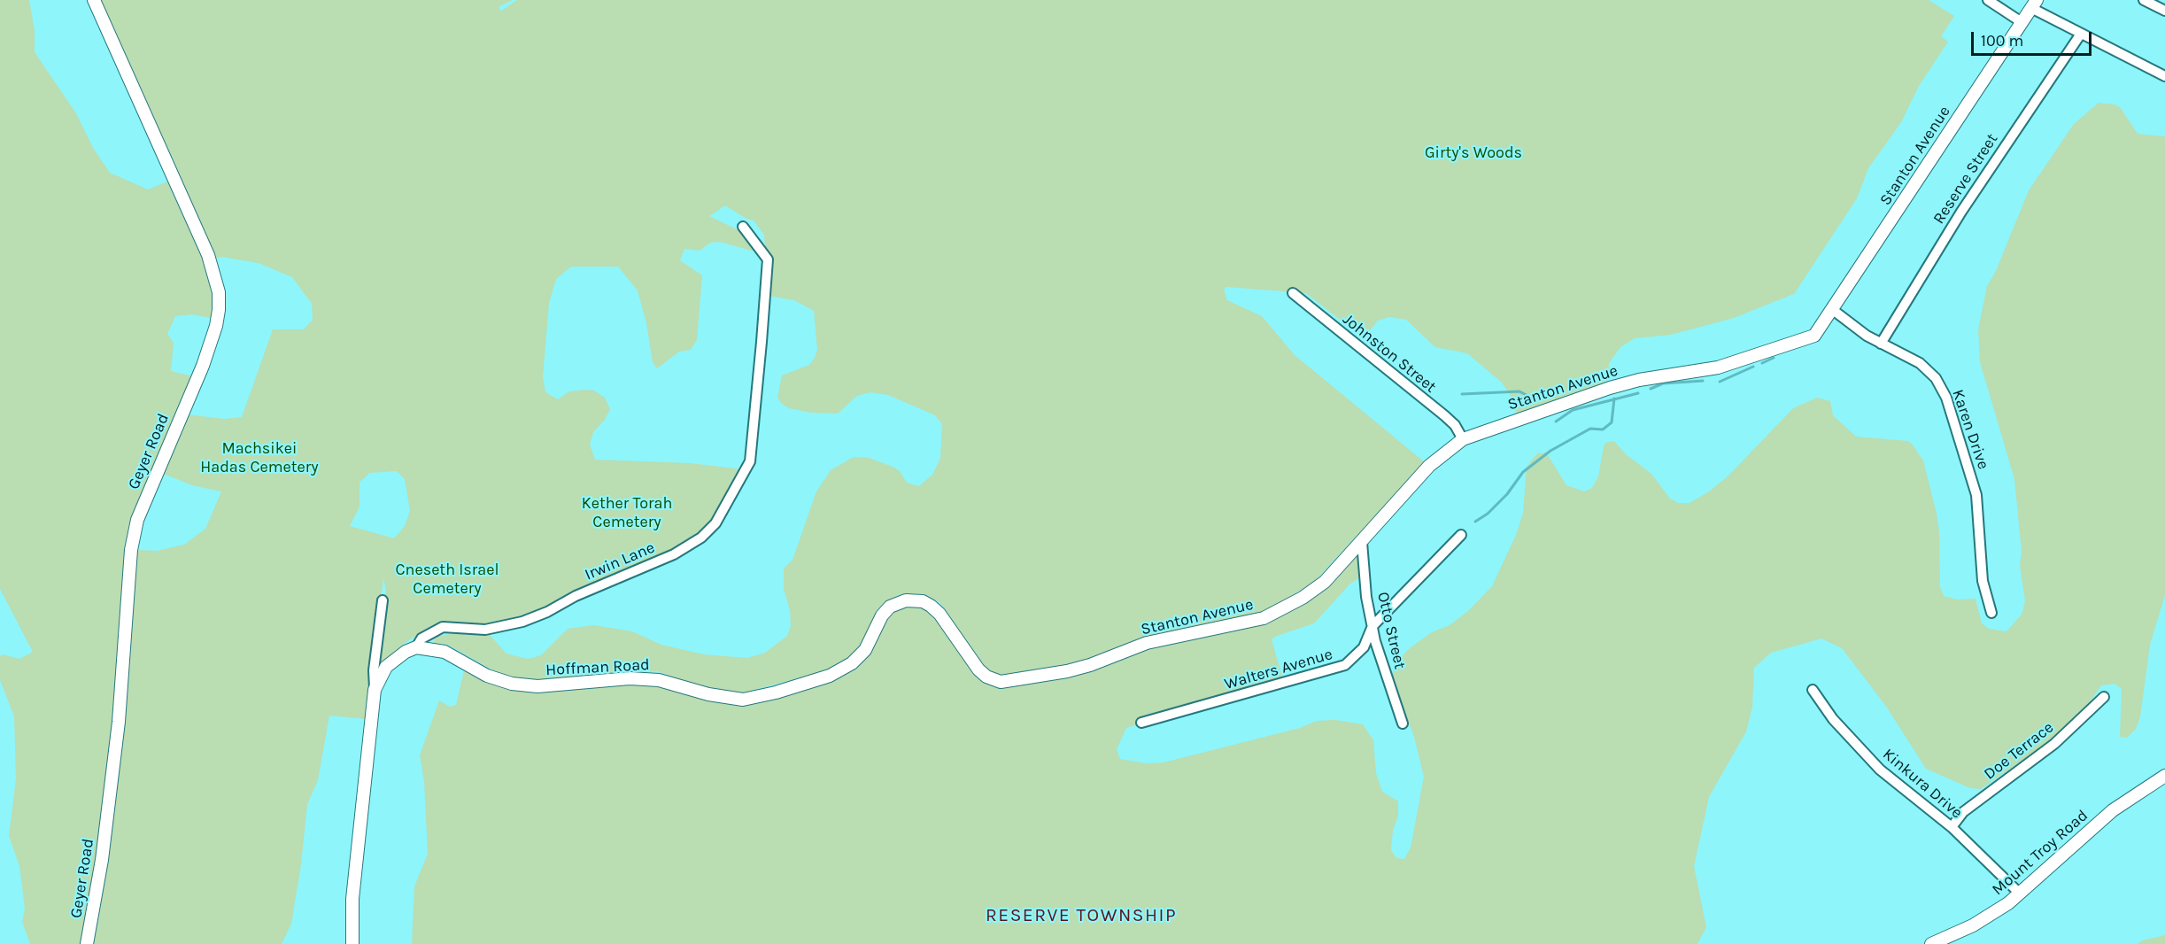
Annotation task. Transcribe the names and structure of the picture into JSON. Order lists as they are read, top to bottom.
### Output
{
  "streets": {
    "street": [
      "Stanton Avenue",
      "Reserve Street",
      "Johnston Street",
      "Karen Drive",
      "Geyer Road",
      "Irwin Lane",
      "Otto Street",
      "Hoffman Road",
      "Walters Avenue",
      "Doe Terrace",
      "Kinkura Drive",
      "Mount Troy Road"
    ]
  },
  "crossings": [
    ["Stanton Avenue", "Johnston Street"],
    ["Stanton Avenue", "Karen Drive"],
    ["Stanton Avenue", "Otto Street"],
    ["Stanton Avenue", "Hoffman Road"],
    ["Reserve Street", "Karen Drive"],
    ["Irwin Lane", "Hoffman Road"],
    ["Otto Street", "Walters Avenue"],
    ["Doe Terrace", "Kinkura Drive"],
    ["Kinkura Drive", "Mount Troy Road"]
  ],
  "districts": ["RESERVE TOWNSHIP"],
  "parks": [
    "Girty's Woods",
    "Machsikei Hadas Cemetery",
    "Kether Torah Cemetery",
    "Cneseth Israel Cemetery"
  ],
  "scale_bar": "100 m"
}
